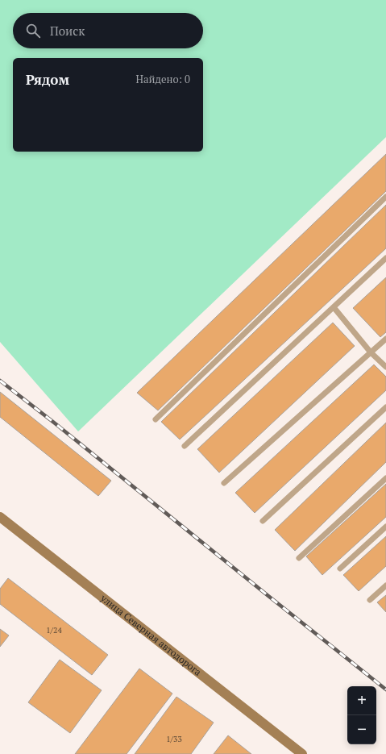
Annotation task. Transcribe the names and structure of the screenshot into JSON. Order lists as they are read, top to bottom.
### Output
{
  "streets": {
    "main road": ["улица Северная автодорога"]
  },
  "house_numbers": ["1/24", "1/33"],
  "page": {
    "search": "Поиск",
    "heading": ["Рядом", "Найдено: 0"],
    "map_buttons": ["+", "−"]
  }
}
